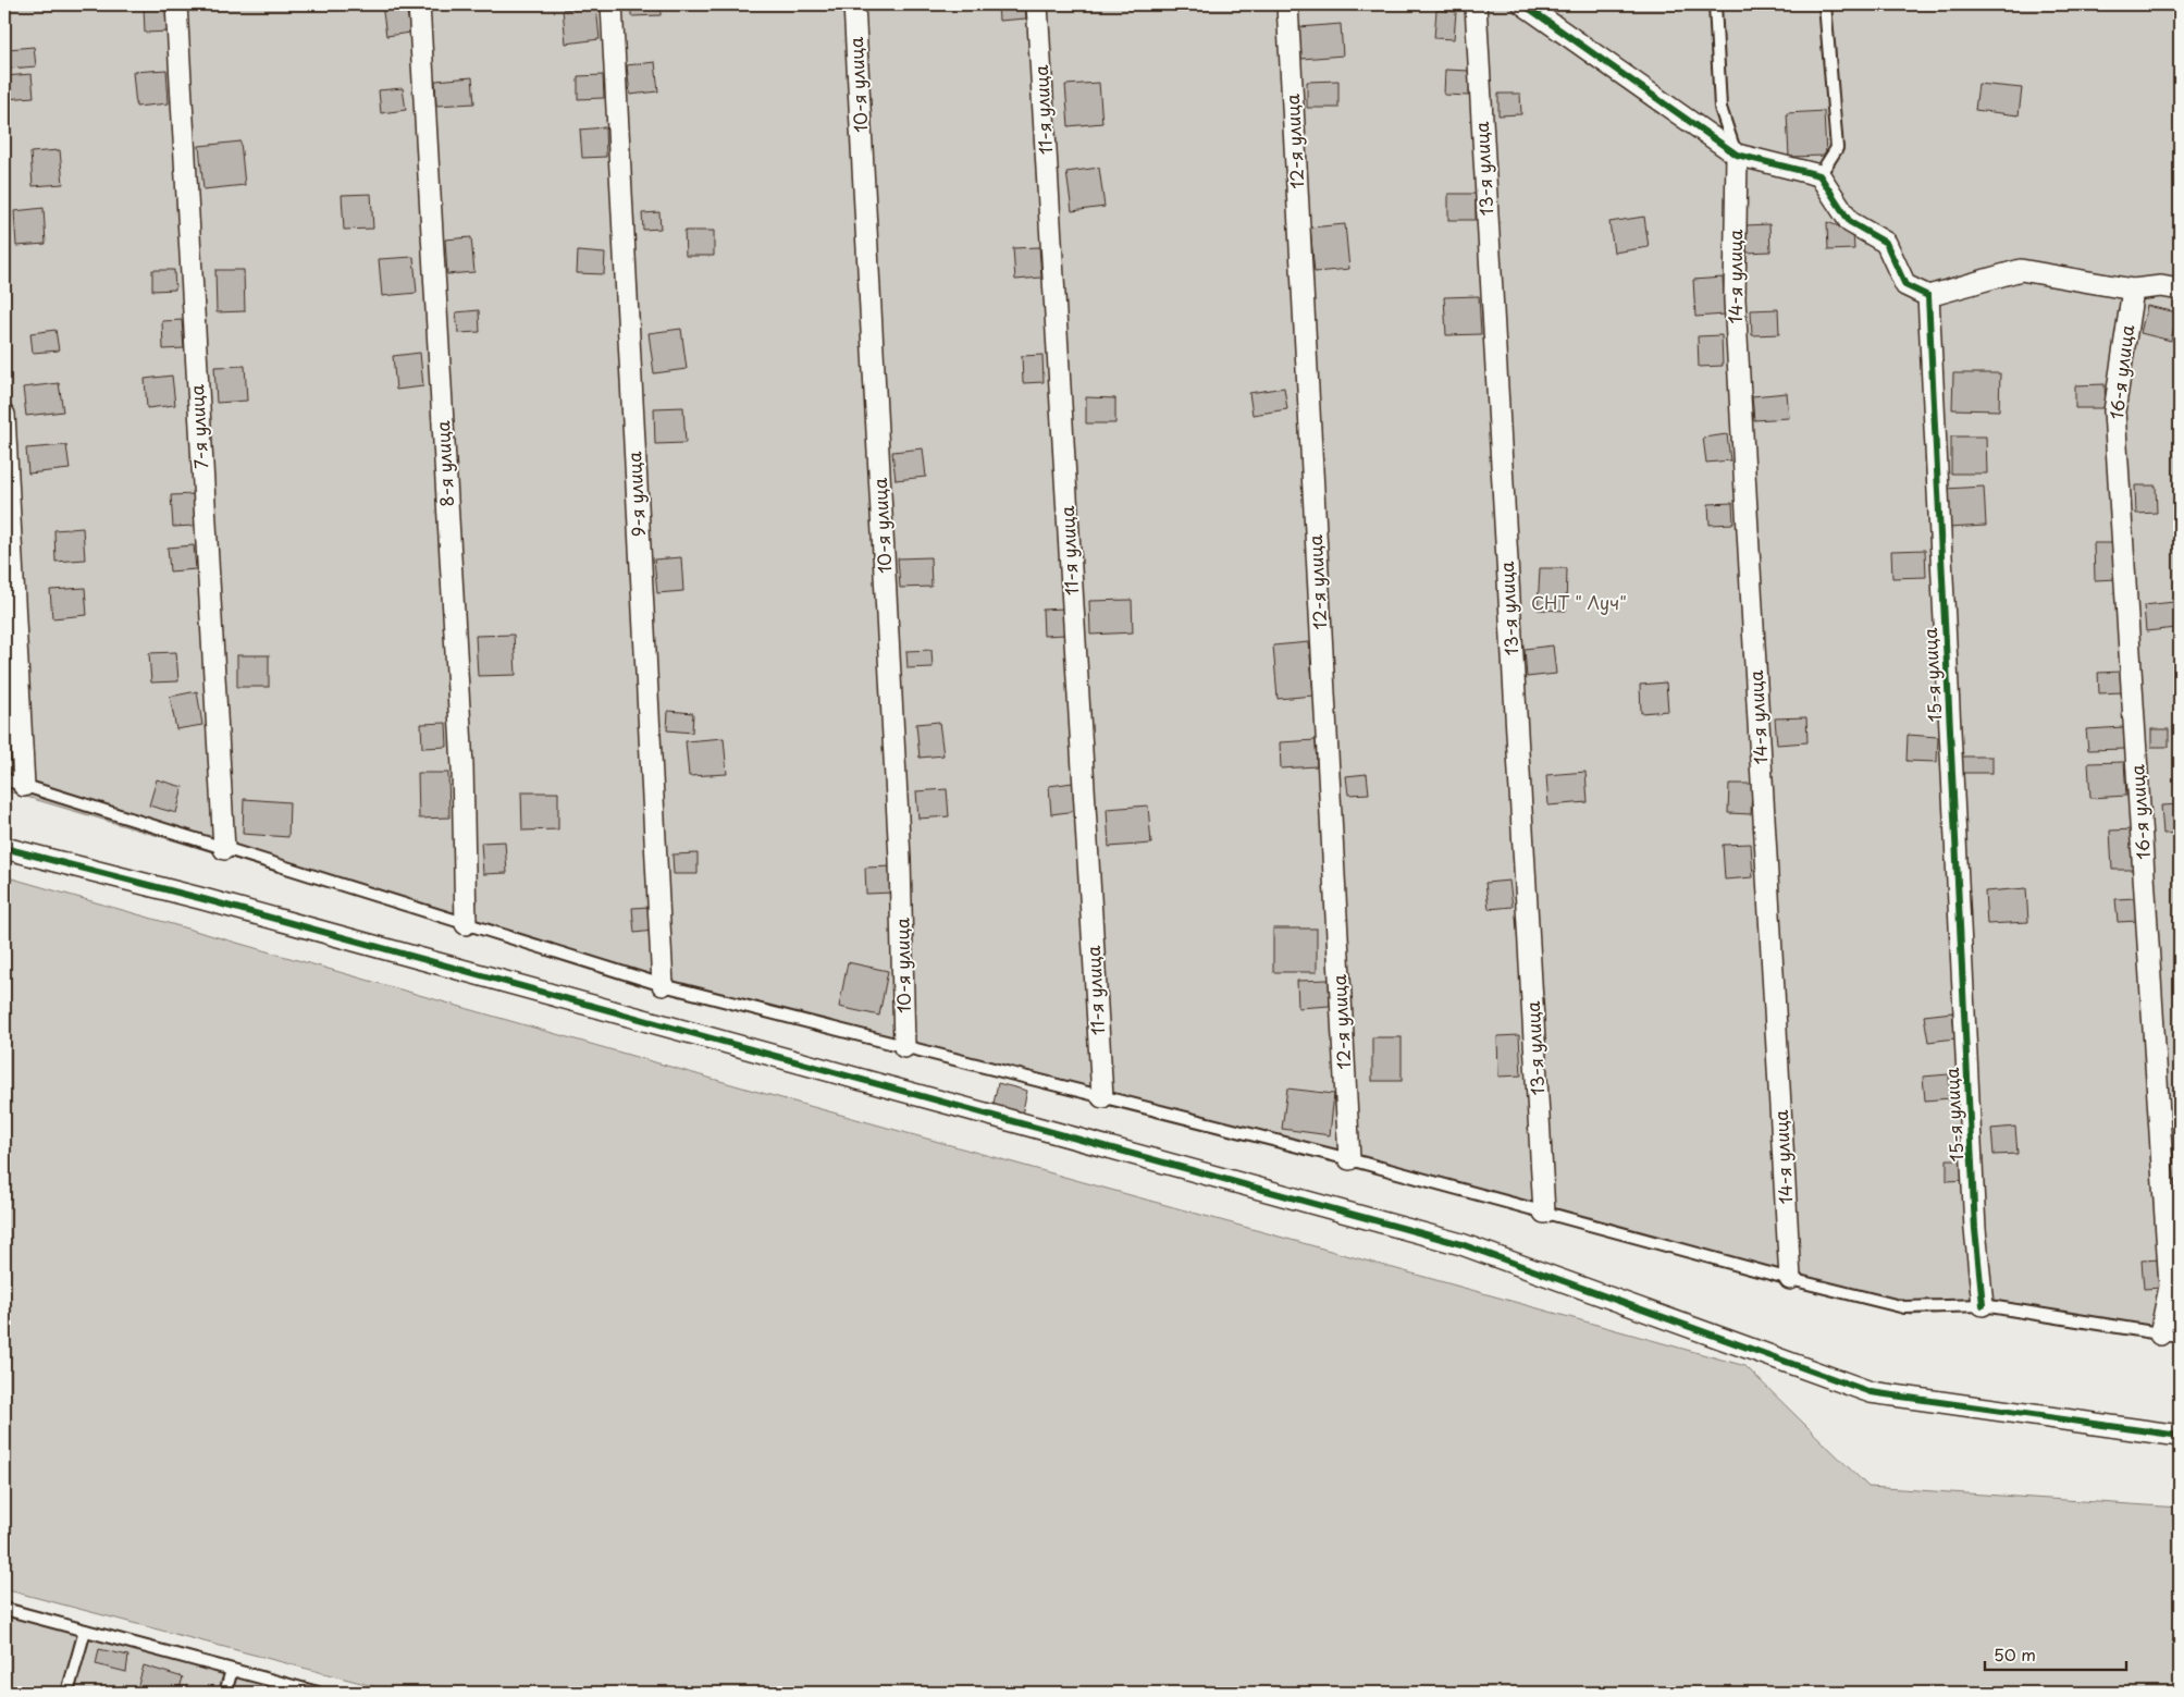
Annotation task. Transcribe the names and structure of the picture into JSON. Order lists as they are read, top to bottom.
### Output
{
  "streets": {
    "street": [
      "10-я улица",
      "11-я улица",
      "12-я улица",
      "13-я улица",
      "14-я улица",
      "16-я улица",
      "7-я улица",
      "8-я улица",
      "9-я улица",
      "15-я улица"
    ]
  },
  "parks": ["СНТ \" Луч\""],
  "scale_bar": "50 m"
}
